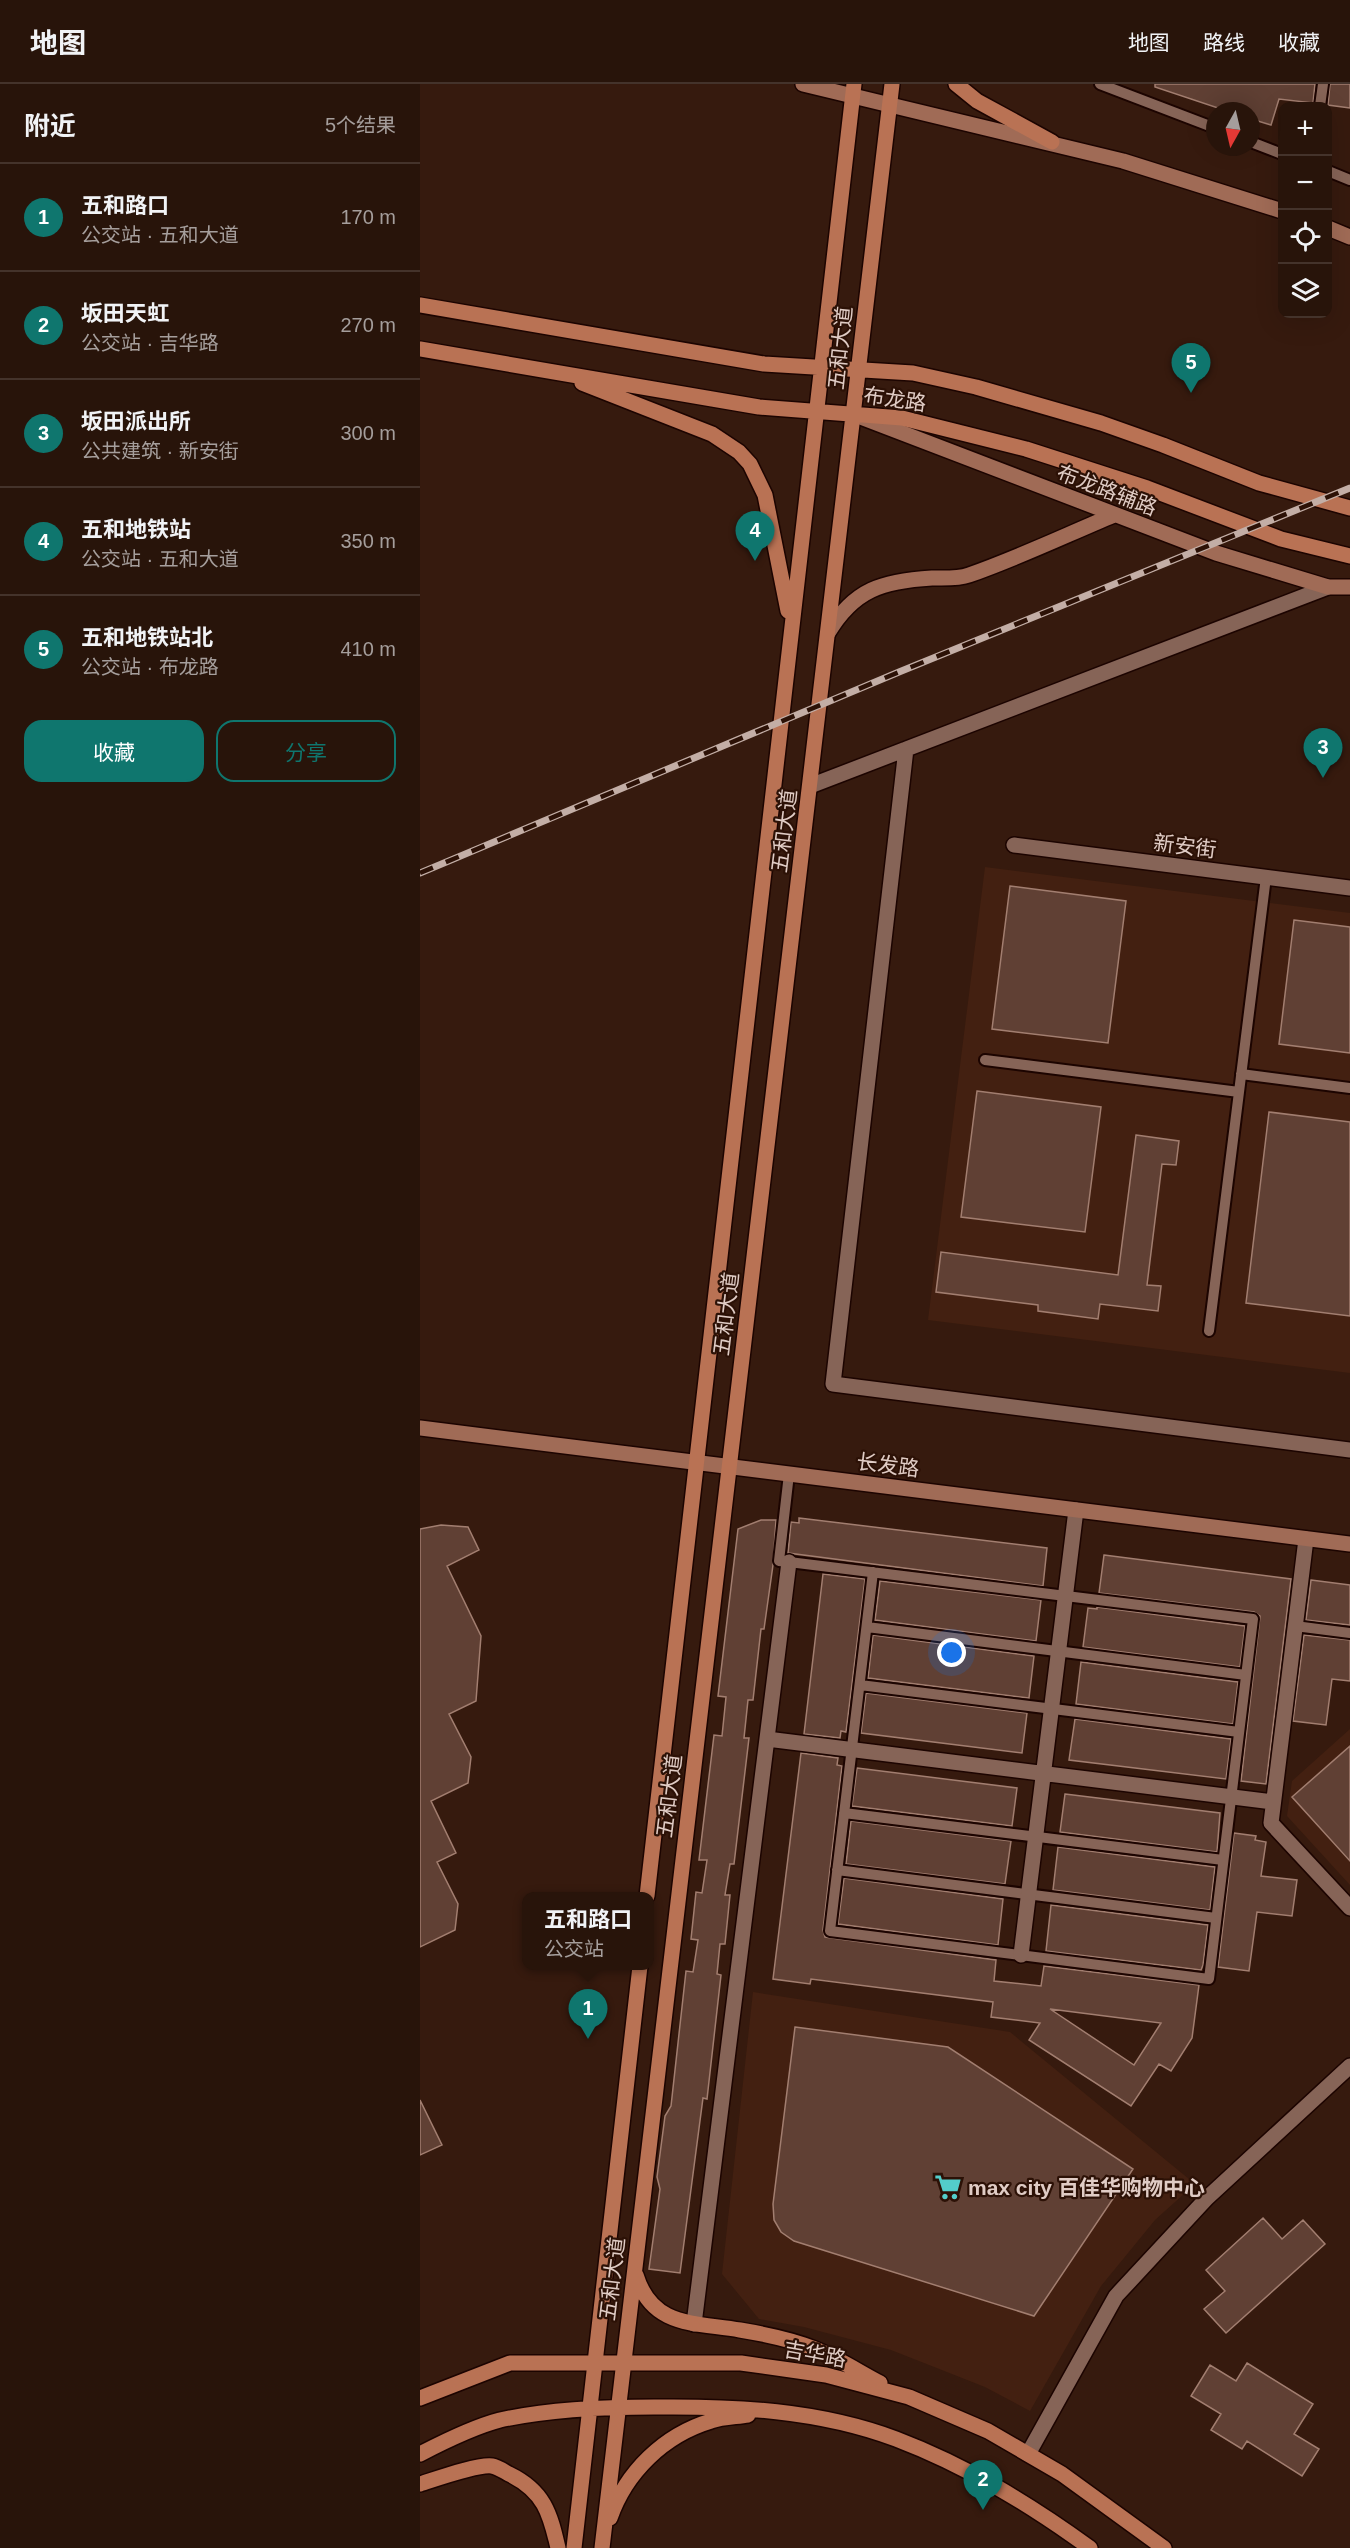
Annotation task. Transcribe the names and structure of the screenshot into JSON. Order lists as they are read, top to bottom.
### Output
{
  "streets": {
    "main road": [
      "五和大道",
      "布龙路",
      "布龙路辅路",
      "长发路",
      "吉华路"
    ],
    "street": ["新安街"]
  },
  "crossings": [
    ["五和大道", "布龙路"],
    ["五和大道", "布龙路辅路"],
    ["五和大道", "长发路"],
    ["五和大道", "吉华路"],
    ["布龙路", "布龙路辅路"]
  ],
  "places": {
    "supermarket": ["max city 百佳华购物中心"]
  },
  "north": "bottom",
  "page": {
    "header": "地图",
    "nav": ["地图", "路线", "收藏"],
    "heading": ["附近", "5个结果"],
    "map_buttons": ["+", "−"],
    "list": [
      {
        "mark": "1",
        "name": "五和路口",
        "note": "公交站 · 五和大道",
        "value": "170 m"
      },
      {
        "mark": "2",
        "name": "坂田天虹",
        "note": "公交站 · 吉华路",
        "value": "270 m"
      },
      {
        "mark": "3",
        "name": "坂田派出所",
        "note": "公共建筑 · 新安街",
        "value": "300 m"
      },
      {
        "mark": "4",
        "name": "五和地铁站",
        "note": "公交站 · 五和大道",
        "value": "350 m"
      },
      {
        "mark": "5",
        "name": "五和地铁站北",
        "note": "公交站 · 布龙路",
        "value": "410 m"
      }
    ],
    "pins": [
      "5",
      "4",
      "3",
      "1",
      "2"
    ],
    "buttons": ["收藏", "分享"],
    "popup": ["五和路口", "公交站"]
  }
}
